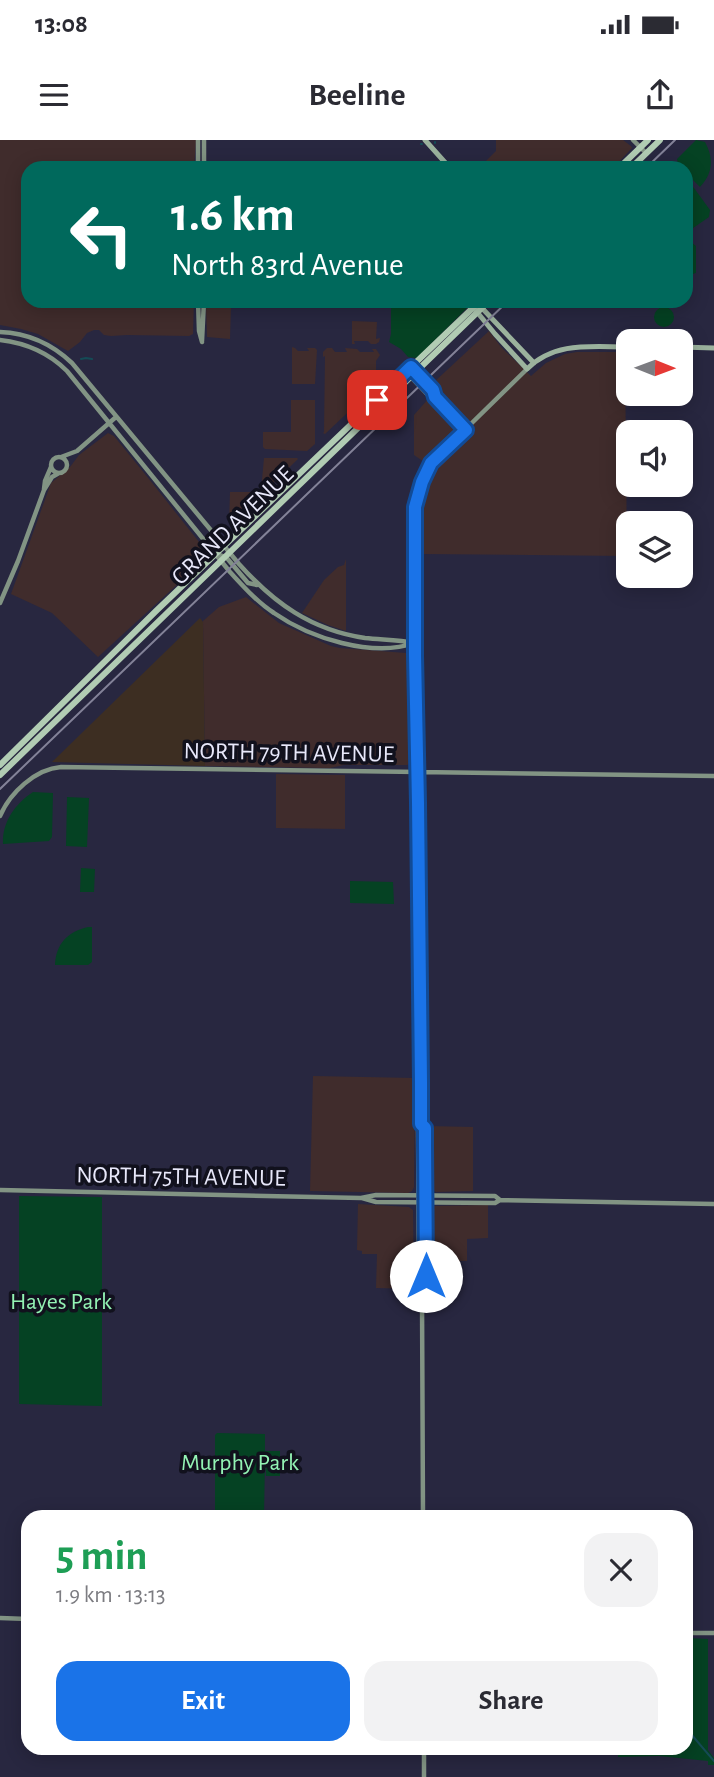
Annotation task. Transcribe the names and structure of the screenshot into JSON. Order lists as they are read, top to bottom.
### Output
{
  "streets": {
    "highway": ["GRAND AVENUE"],
    "main road": ["NORTH 79TH AVENUE", "NORTH 75TH AVENUE"]
  },
  "parks": ["Hayes Park", "Murphy Park"],
  "north": "right",
  "page": {
    "status": "13:08",
    "header": "Beeline",
    "turn": ["1.6 km", "North 83rd Avenue"],
    "heading": ["5 min", "1.9 km · 13:13"],
    "buttons": ["Exit", "Share"]
  }
}
